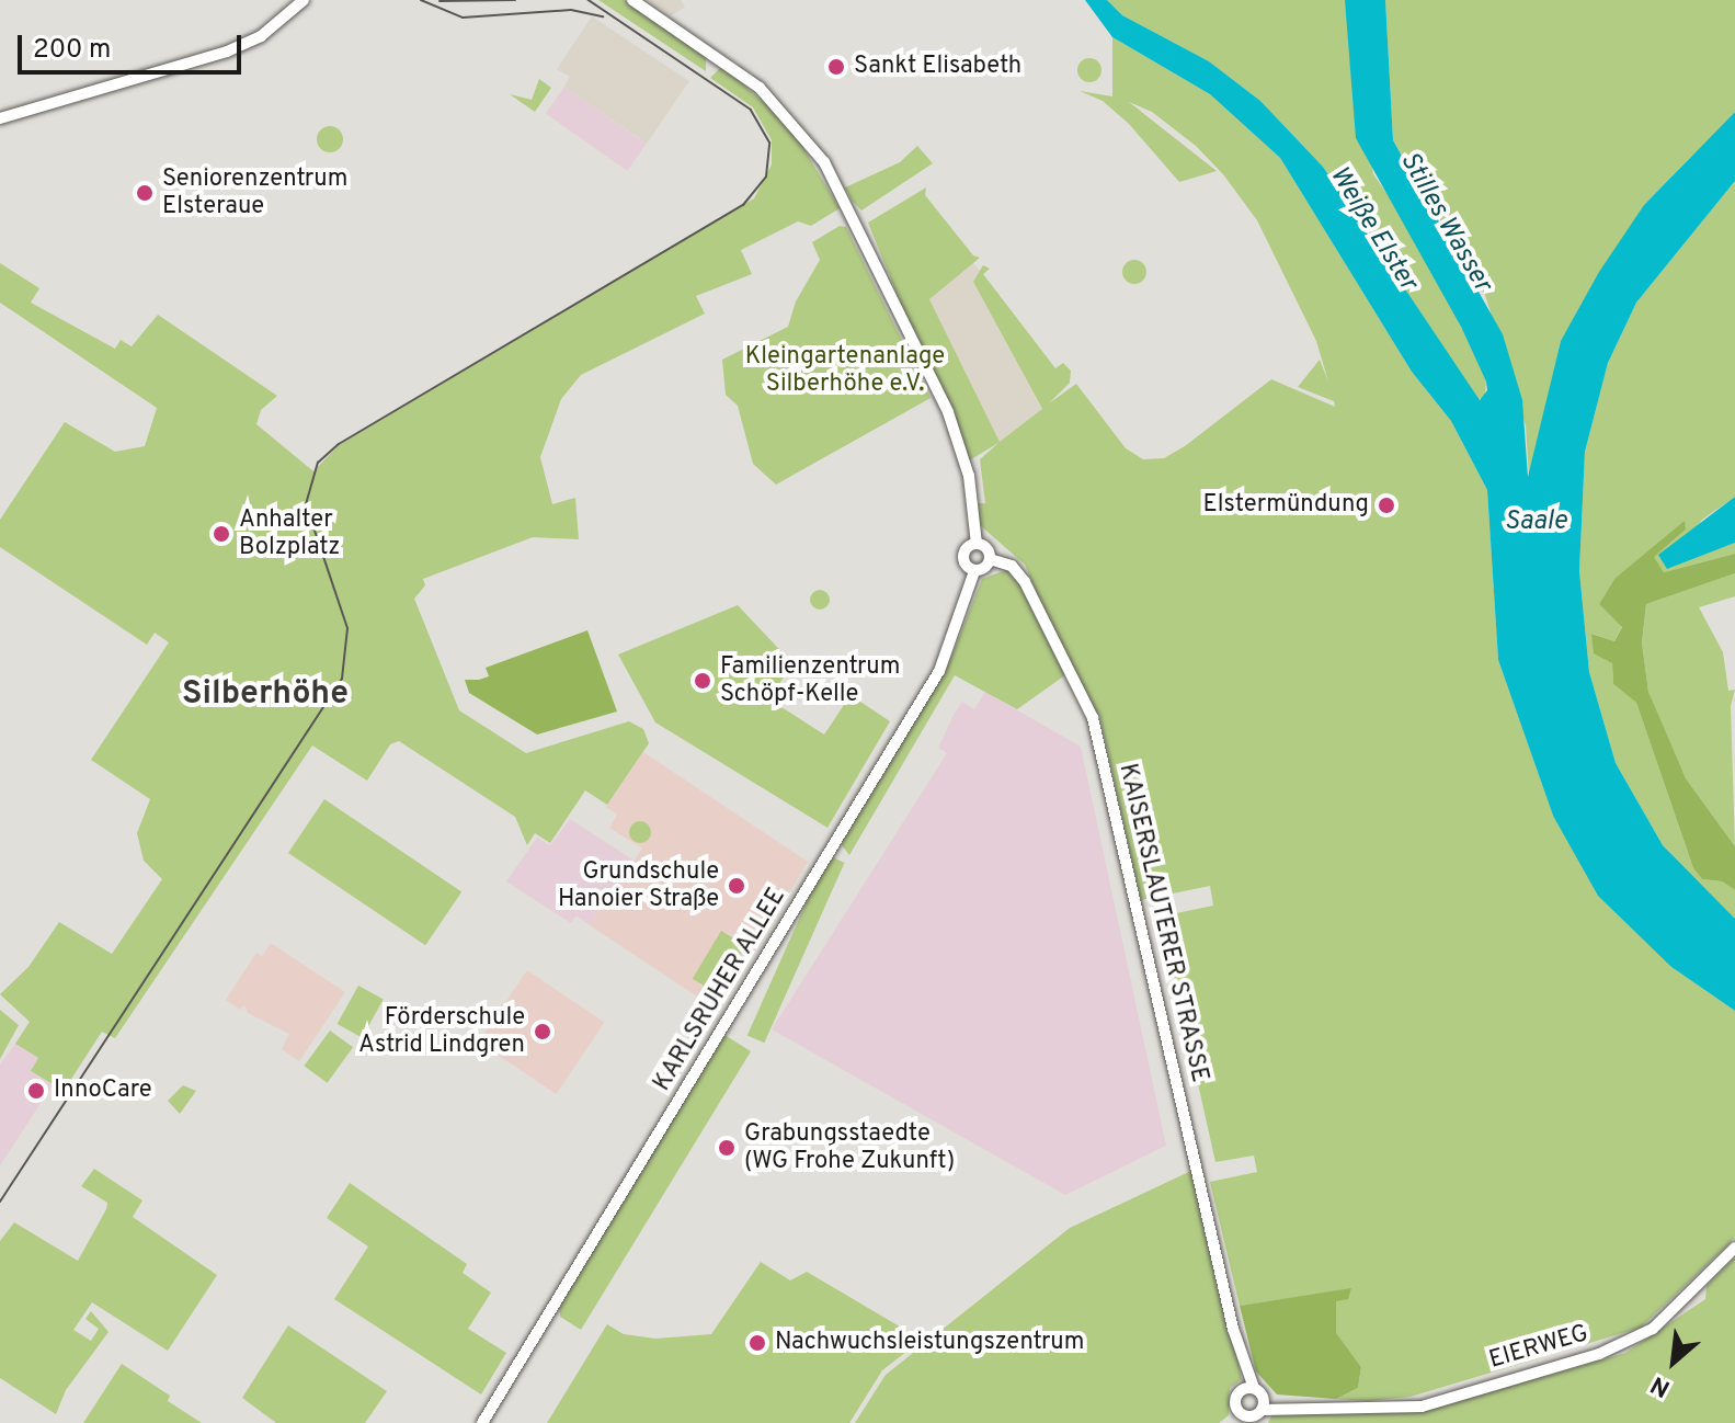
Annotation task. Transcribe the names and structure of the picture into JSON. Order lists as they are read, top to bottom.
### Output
{
  "streets": {
    "street": ["KAISERSLAUTERER STRASSE", "KARLSRUHER ALLEE", "EIERWEG"]
  },
  "crossings": [
    ["KAISERSLAUTERER STRASSE", "KARLSRUHER ALLEE"],
    ["KAISERSLAUTERER STRASSE", "EIERWEG"]
  ],
  "districts": ["Silberhöhe"],
  "water": ["Stilles Wasser", "Weiße Elster", "Saale"],
  "parks": ["Kleingartenanlage Silberhöhe e.V."],
  "places": [
    "Sankt Elisabeth",
    "Seniorenzentrum Elsteraue",
    "Elstermündung",
    "Anhalter Bolzplatz",
    "Familienzentrum Schöpf-Kelle",
    "Grundschule Hanoier Straße",
    "Förderschule Astrid Lindgren",
    "InnoCare",
    "Grabungsstaedte (WG Frohe Zukunft)",
    "Nachwuchsleistungszentrum"
  ],
  "scale_bar": "200 m",
  "north": "bottom left"
}
